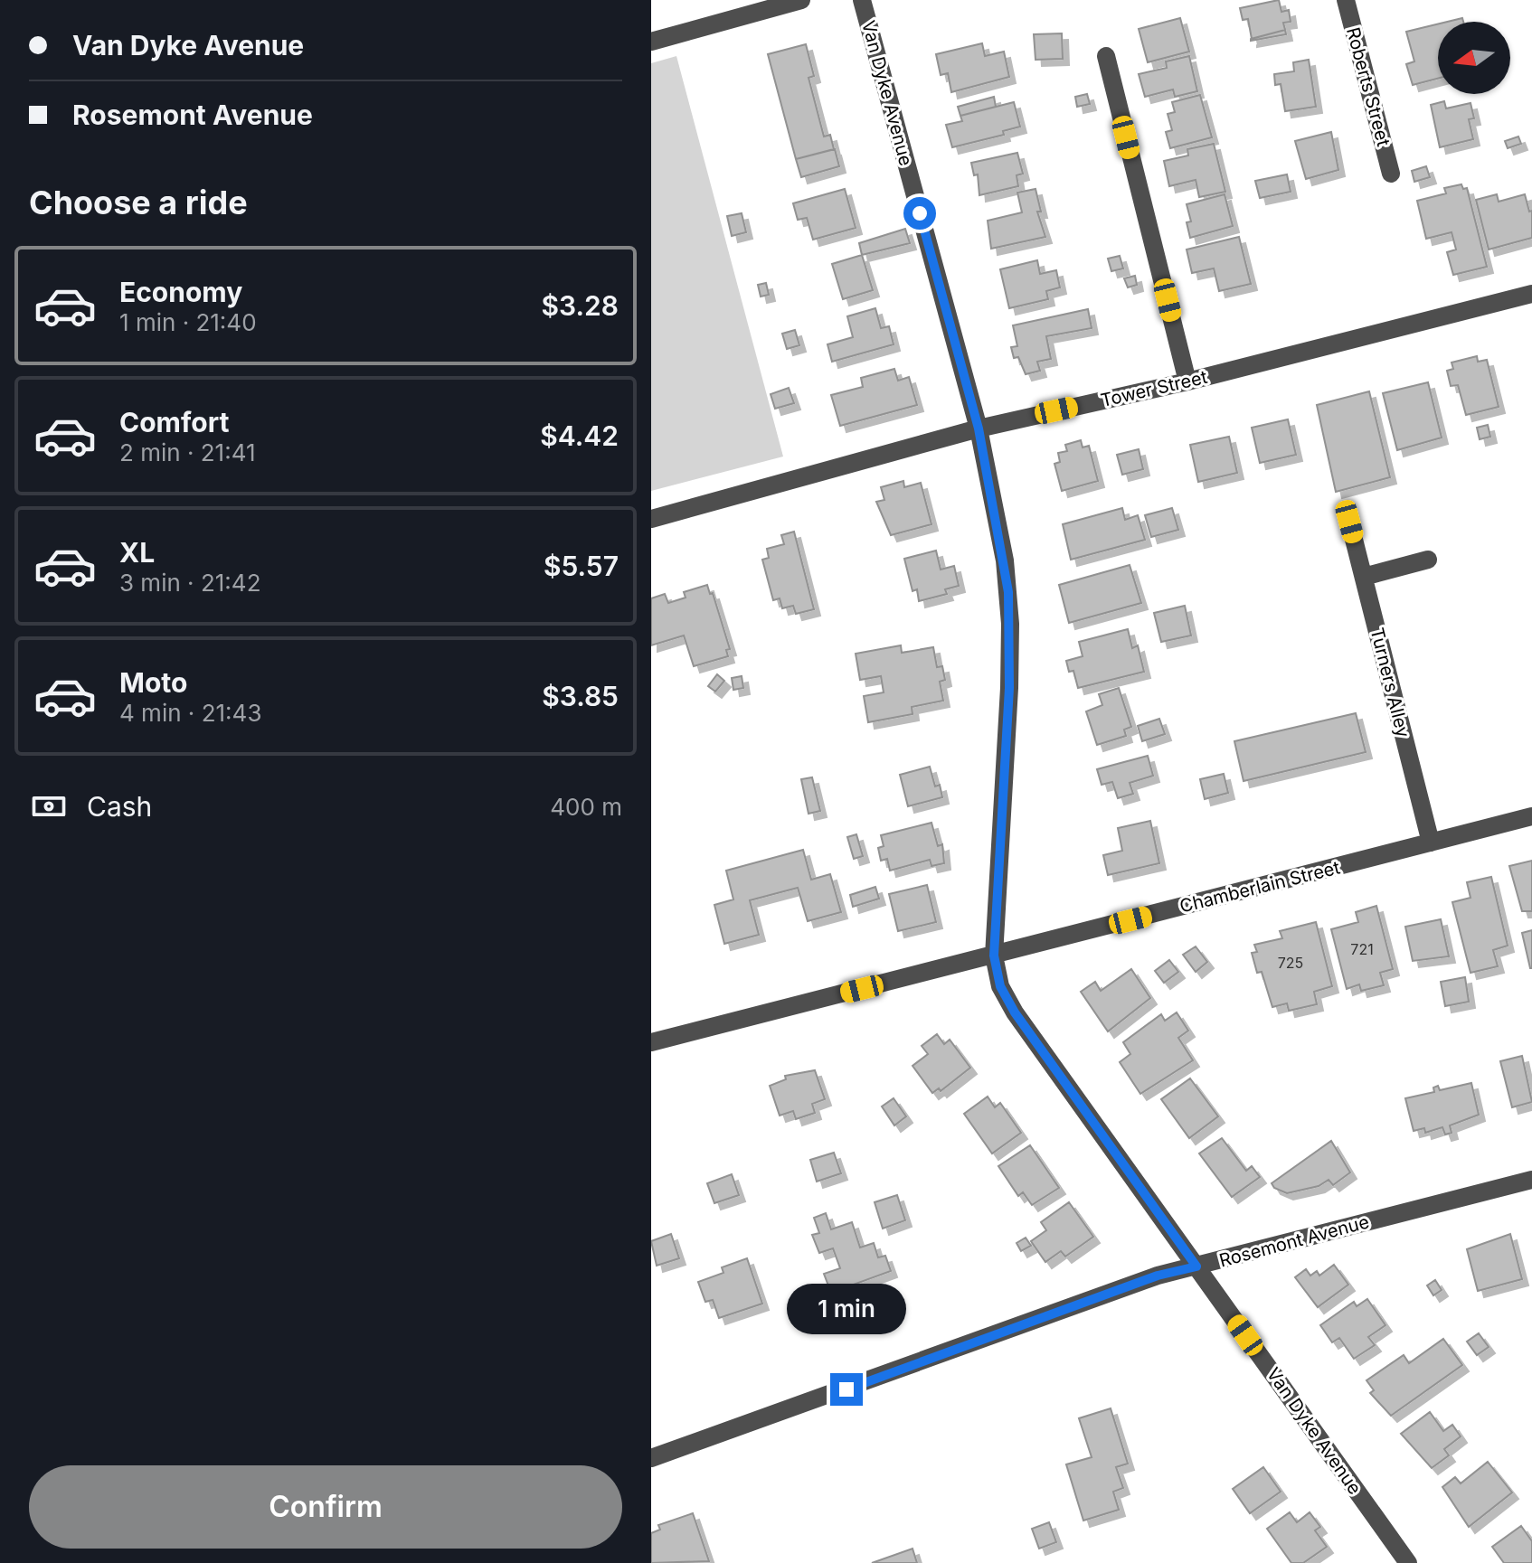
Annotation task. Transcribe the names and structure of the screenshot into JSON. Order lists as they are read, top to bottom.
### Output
{
  "streets": {
    "street": [
      "Roberts Street",
      "Van Dyke Avenue",
      "Tower Street",
      "Turners Alley",
      "Chamberlain Street",
      "Rosemont Avenue"
    ]
  },
  "crossings": [
    ["Van Dyke Avenue", "Tower Street"],
    ["Van Dyke Avenue", "Chamberlain Street"],
    ["Van Dyke Avenue", "Rosemont Avenue"],
    ["Turners Alley", "Chamberlain Street"]
  ],
  "house_numbers": ["721", "725"],
  "north": "left",
  "page": {
    "banner": ["Van Dyke Avenue", "Rosemont Avenue"],
    "heading": "Choose a ride",
    "list": [
      {
        "name": "Economy",
        "note": "1 min · 21:40",
        "value": "$3.28"
      },
      {
        "name": "Comfort",
        "note": "2 min · 21:41",
        "value": "$4.42"
      },
      {
        "name": "XL",
        "note": "3 min · 21:42",
        "value": "$5.57"
      },
      {
        "name": "Moto",
        "note": "4 min · 21:43",
        "value": "$3.85"
      }
    ],
    "pay": ["Cash", "400 m"],
    "bubble": "1 min",
    "buttons": "Confirm"
  }
}
